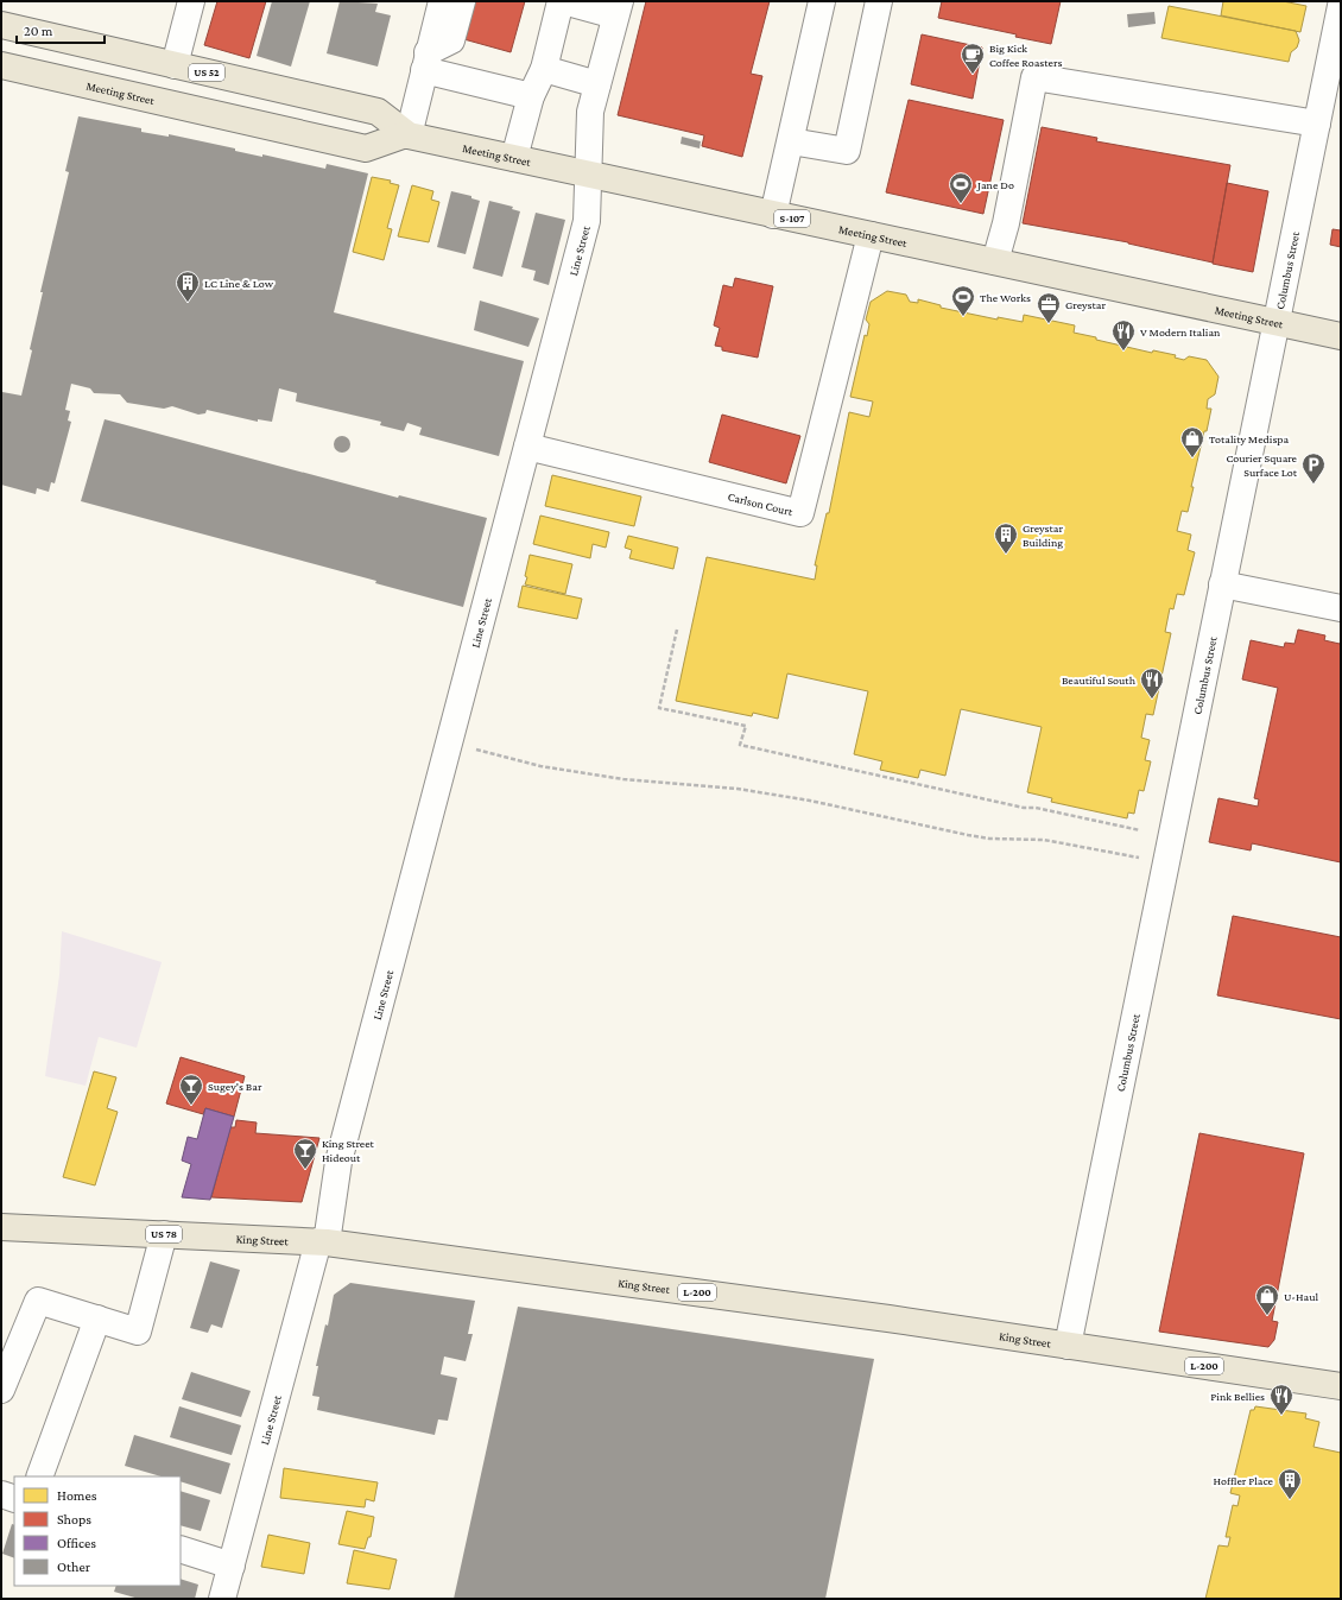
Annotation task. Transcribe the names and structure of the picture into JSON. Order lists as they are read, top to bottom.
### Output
{
  "streets": {
    "main road": [
      "US 52",
      "Meeting Street",
      "S-107",
      "US 78",
      "King Street",
      "L-200"
    ],
    "street": ["Line Street", "Columbus Street", "Carlson Court"]
  },
  "crossings": [
    ["Meeting Street", "Line Street"],
    ["Meeting Street", "Columbus Street"],
    ["Meeting Street", "Carlson Court"],
    ["Line Street", "Carlson Court"],
    ["Line Street", "King Street"],
    ["Columbus Street", "King Street"]
  ],
  "places": {
    "cafe": ["Big Kick Coffee Roasters"],
    "sports": ["Jane Do", "The Works"],
    "building": ["LC Line & Low", "Greystar Building", "Hoffler Place"],
    "office": ["Greystar"],
    "restaurant": ["V Modern Italian", "Beautiful South", "Pink Bellies"],
    "shop": ["Totality Medispa", "U-Haul"],
    "parking": ["Courier Square Surface Lot"],
    "bar": ["Sugey's Bar", "King Street Hideout"]
  },
  "legend": [
    "Homes",
    "Shops",
    "Offices",
    "Other"
  ],
  "scale_bar": "20 m"
}
